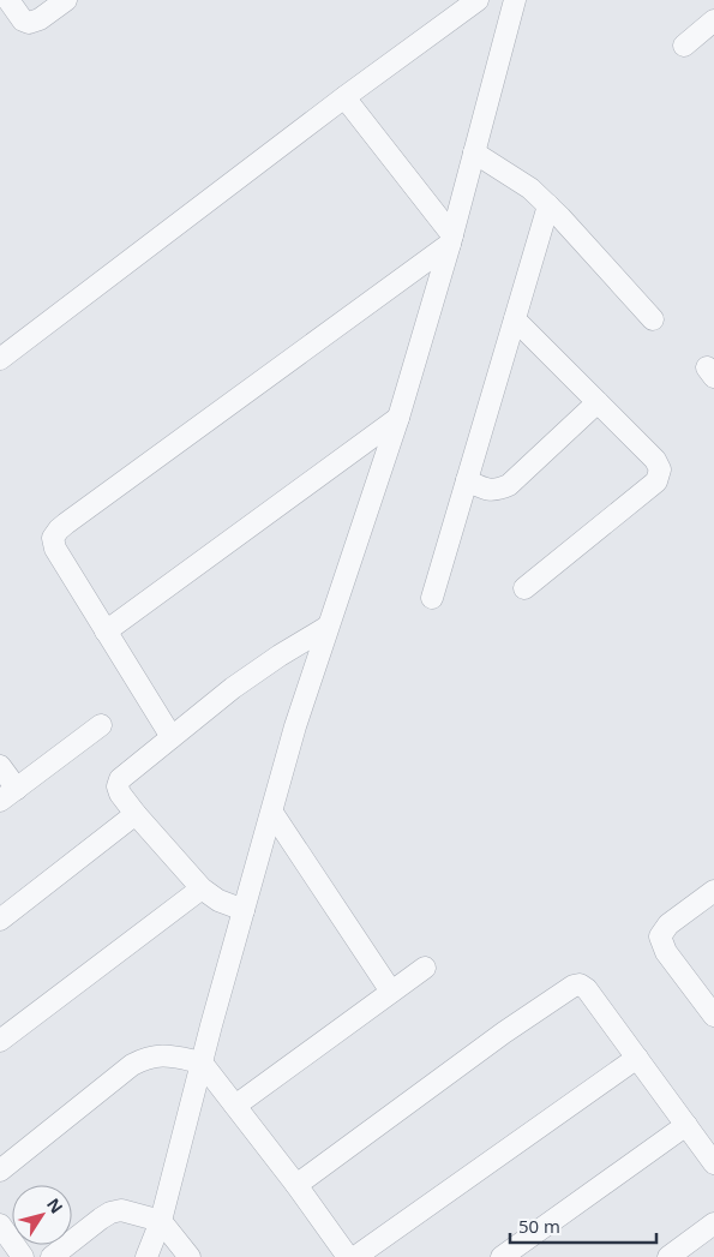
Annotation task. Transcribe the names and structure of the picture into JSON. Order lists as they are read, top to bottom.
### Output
{
  "scale_bar": "50 m",
  "north": "top right"
}
